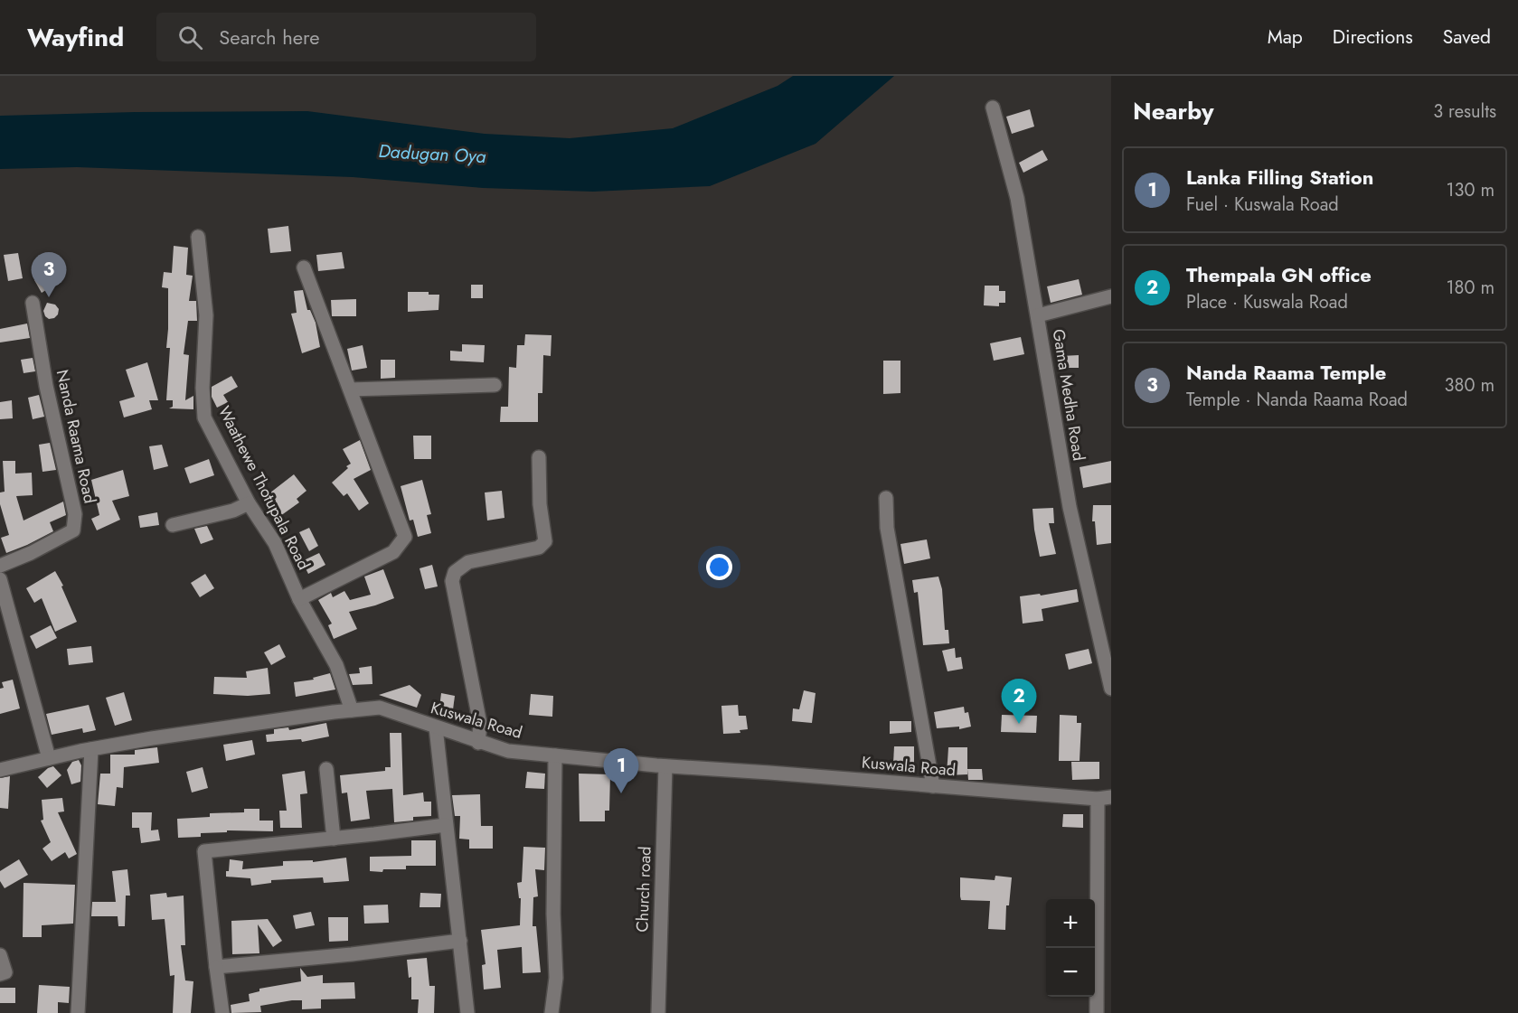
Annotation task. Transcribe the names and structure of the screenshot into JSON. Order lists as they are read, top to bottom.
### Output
{
  "streets": {
    "street": [
      "Gama Medha Road",
      "Nanda Raama Road",
      "Waathewe Thotupala Road",
      "Kuswala Road",
      "Church road"
    ]
  },
  "crossings": [
    ["Waathewe Thotupala Road", "Kuswala Road"],
    ["Kuswala Road", "Church road"]
  ],
  "water": ["Dadugan Oya"],
  "page": {
    "header": "Wayfind",
    "search": "Search here",
    "nav": ["Map", "Directions", "Saved"],
    "heading": ["Nearby", "3 results"],
    "list": [
      {
        "mark": "1",
        "name": "Lanka Filling Station",
        "note": "Fuel · Kuswala Road",
        "value": "130 m"
      },
      {
        "mark": "2",
        "name": "Thempala GN office",
        "note": "Place · Kuswala Road",
        "value": "180 m"
      },
      {
        "mark": "3",
        "name": "Nanda Raama Temple",
        "note": "Temple · Nanda Raama Road",
        "value": "380 m"
      }
    ],
    "pins": ["3", "2", "1"],
    "map_buttons": ["+", "−"]
  }
}
